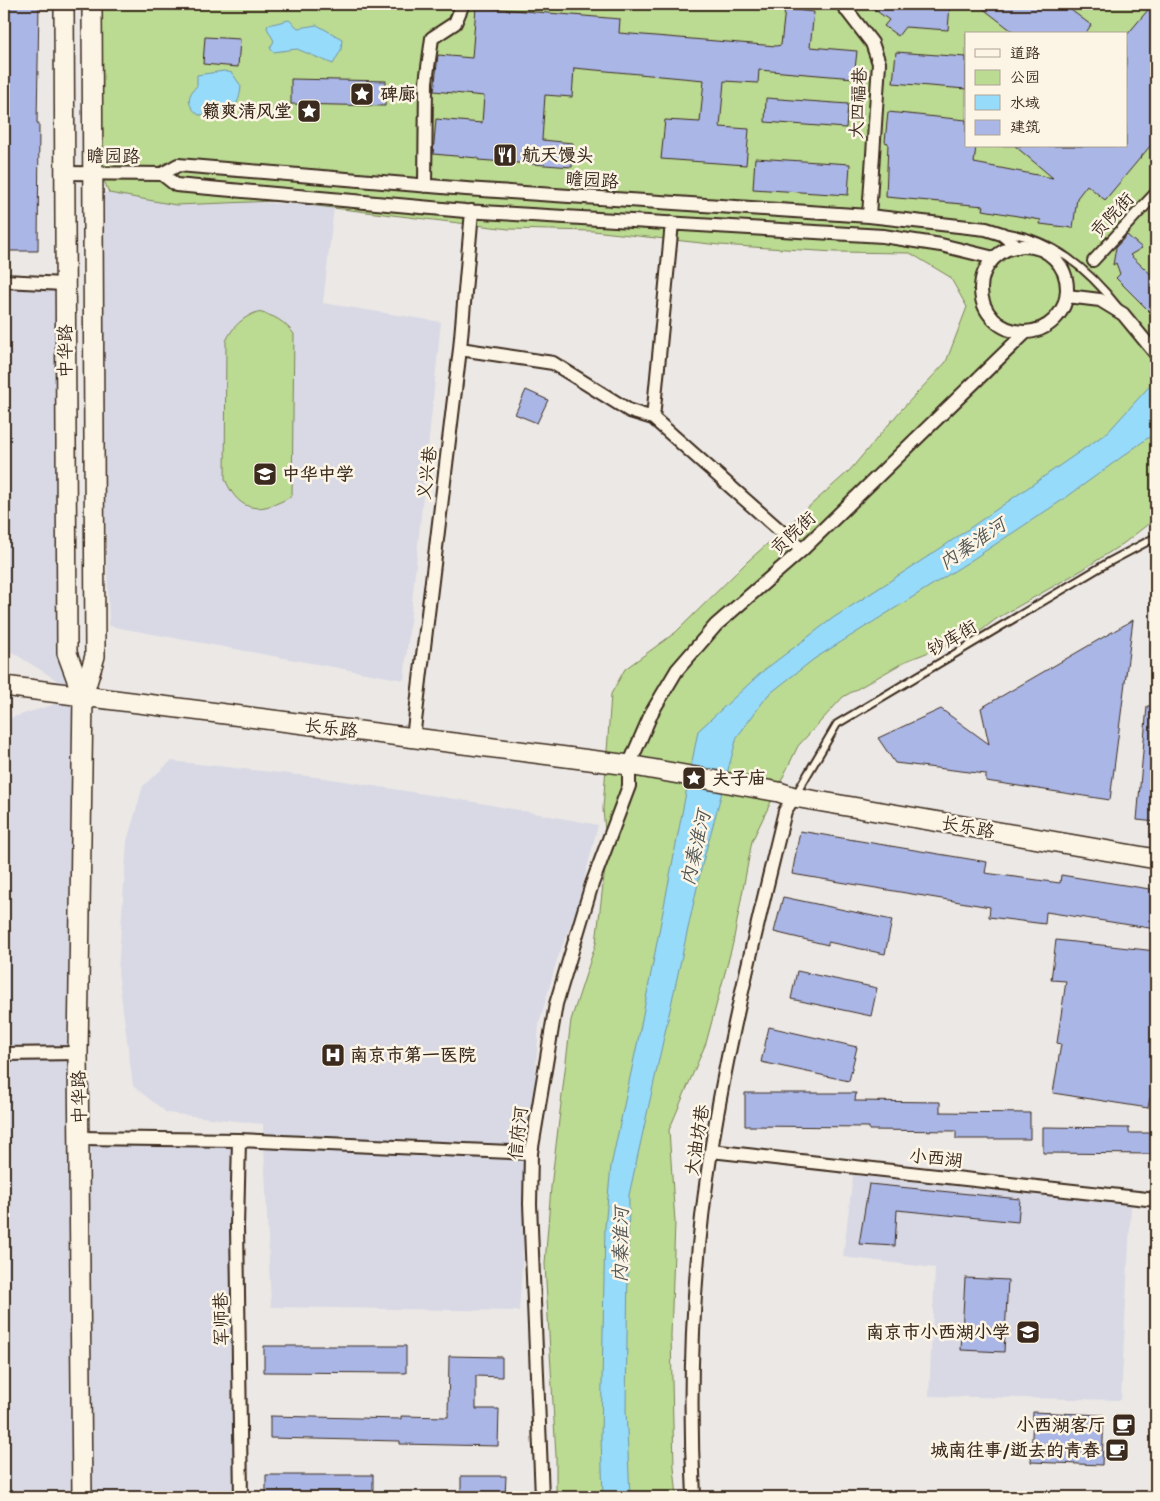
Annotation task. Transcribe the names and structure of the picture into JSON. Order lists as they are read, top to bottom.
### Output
{
  "streets": {
    "main road": ["中华路", "长乐路"],
    "street": [
      "大四福巷",
      "瞻园路",
      "贡院街",
      "义兴巷",
      "信府河",
      "大油坊巷",
      "小西湖",
      "军师巷"
    ],
    "lane": ["钞库街"]
  },
  "crossings": [
    ["大四福巷", "瞻园路"],
    ["瞻园路", "贡院街"],
    ["瞻园路", "中华路"],
    ["瞻园路", "义兴巷"],
    ["贡院街", "长乐路"],
    ["贡院街", "信府河"],
    ["中华路", "长乐路"],
    ["义兴巷", "长乐路"],
    ["钞库街", "长乐路"],
    ["钞库街", "大油坊巷"],
    ["长乐路", "大油坊巷"],
    ["大油坊巷", "小西湖"]
  ],
  "water": ["内秦淮河"],
  "places": {
    "place": ["碑廊", "籁爽清风堂", "夫子庙"],
    "restaurant": ["航天馒头"],
    "school or university": ["中华中学", "南京市小西湖小学"],
    "hospital": ["南京市第一医院"],
    "cafe": ["小西湖客厅", "城南往事/逝去的青春"]
  },
  "legend": [
    "道路",
    "公园",
    "水域",
    "建筑"
  ]
}
